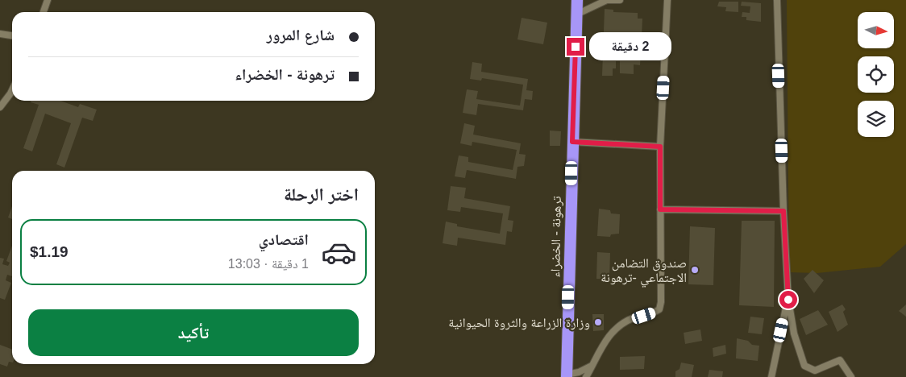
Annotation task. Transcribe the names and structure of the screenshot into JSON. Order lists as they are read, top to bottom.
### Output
{
  "streets": {
    "highway": ["ترهونة - الخضراء"]
  },
  "places": ["صندوق التضامن الاجتماعي -ترهونة", "وزارة الزراعة والثروة الحيوانية"],
  "north": "right",
  "page": {
    "banner": ["شارع المرور", "ترهونة - الخضراء"],
    "bubble": "2 دقيقة",
    "heading": "اختر الرحلة",
    "list": [
      {
        "name": "اقتصادي",
        "note": "1 دقيقة · 13:03",
        "value": "$1.19"
      }
    ],
    "buttons": "تأكيد"
  }
}
